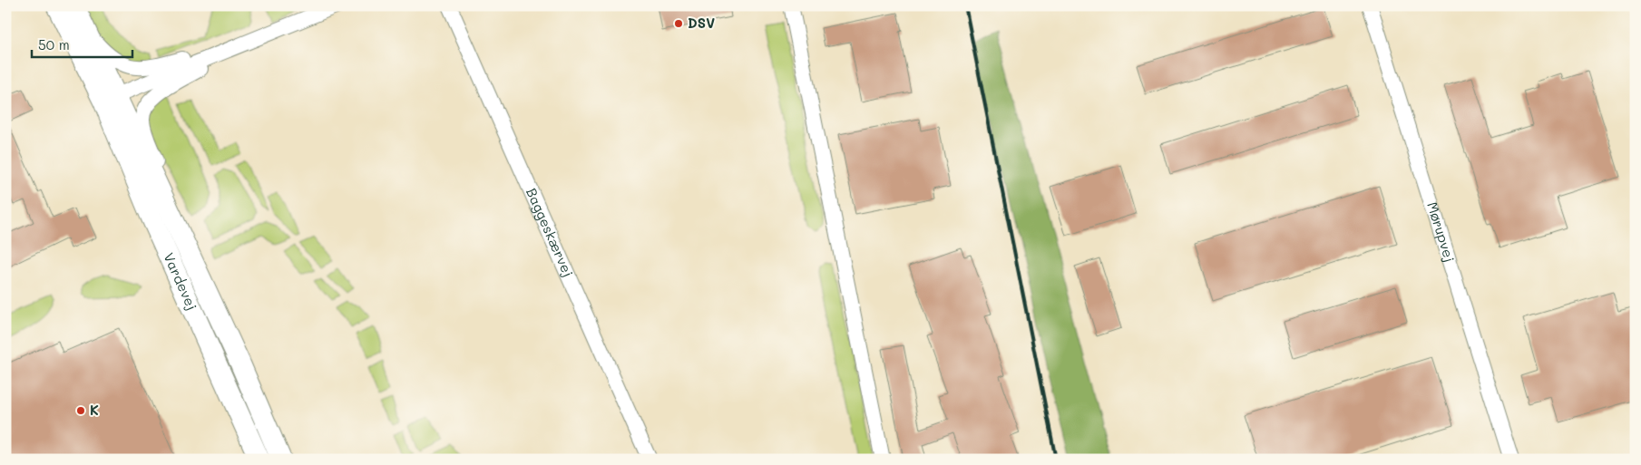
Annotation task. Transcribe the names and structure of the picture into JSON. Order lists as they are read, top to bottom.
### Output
{
  "streets": {
    "street": ["Baggeskærvej", "Mørupvej", "Vardevej"]
  },
  "places": ["DSV", "K"],
  "scale_bar": "50 m"
}
